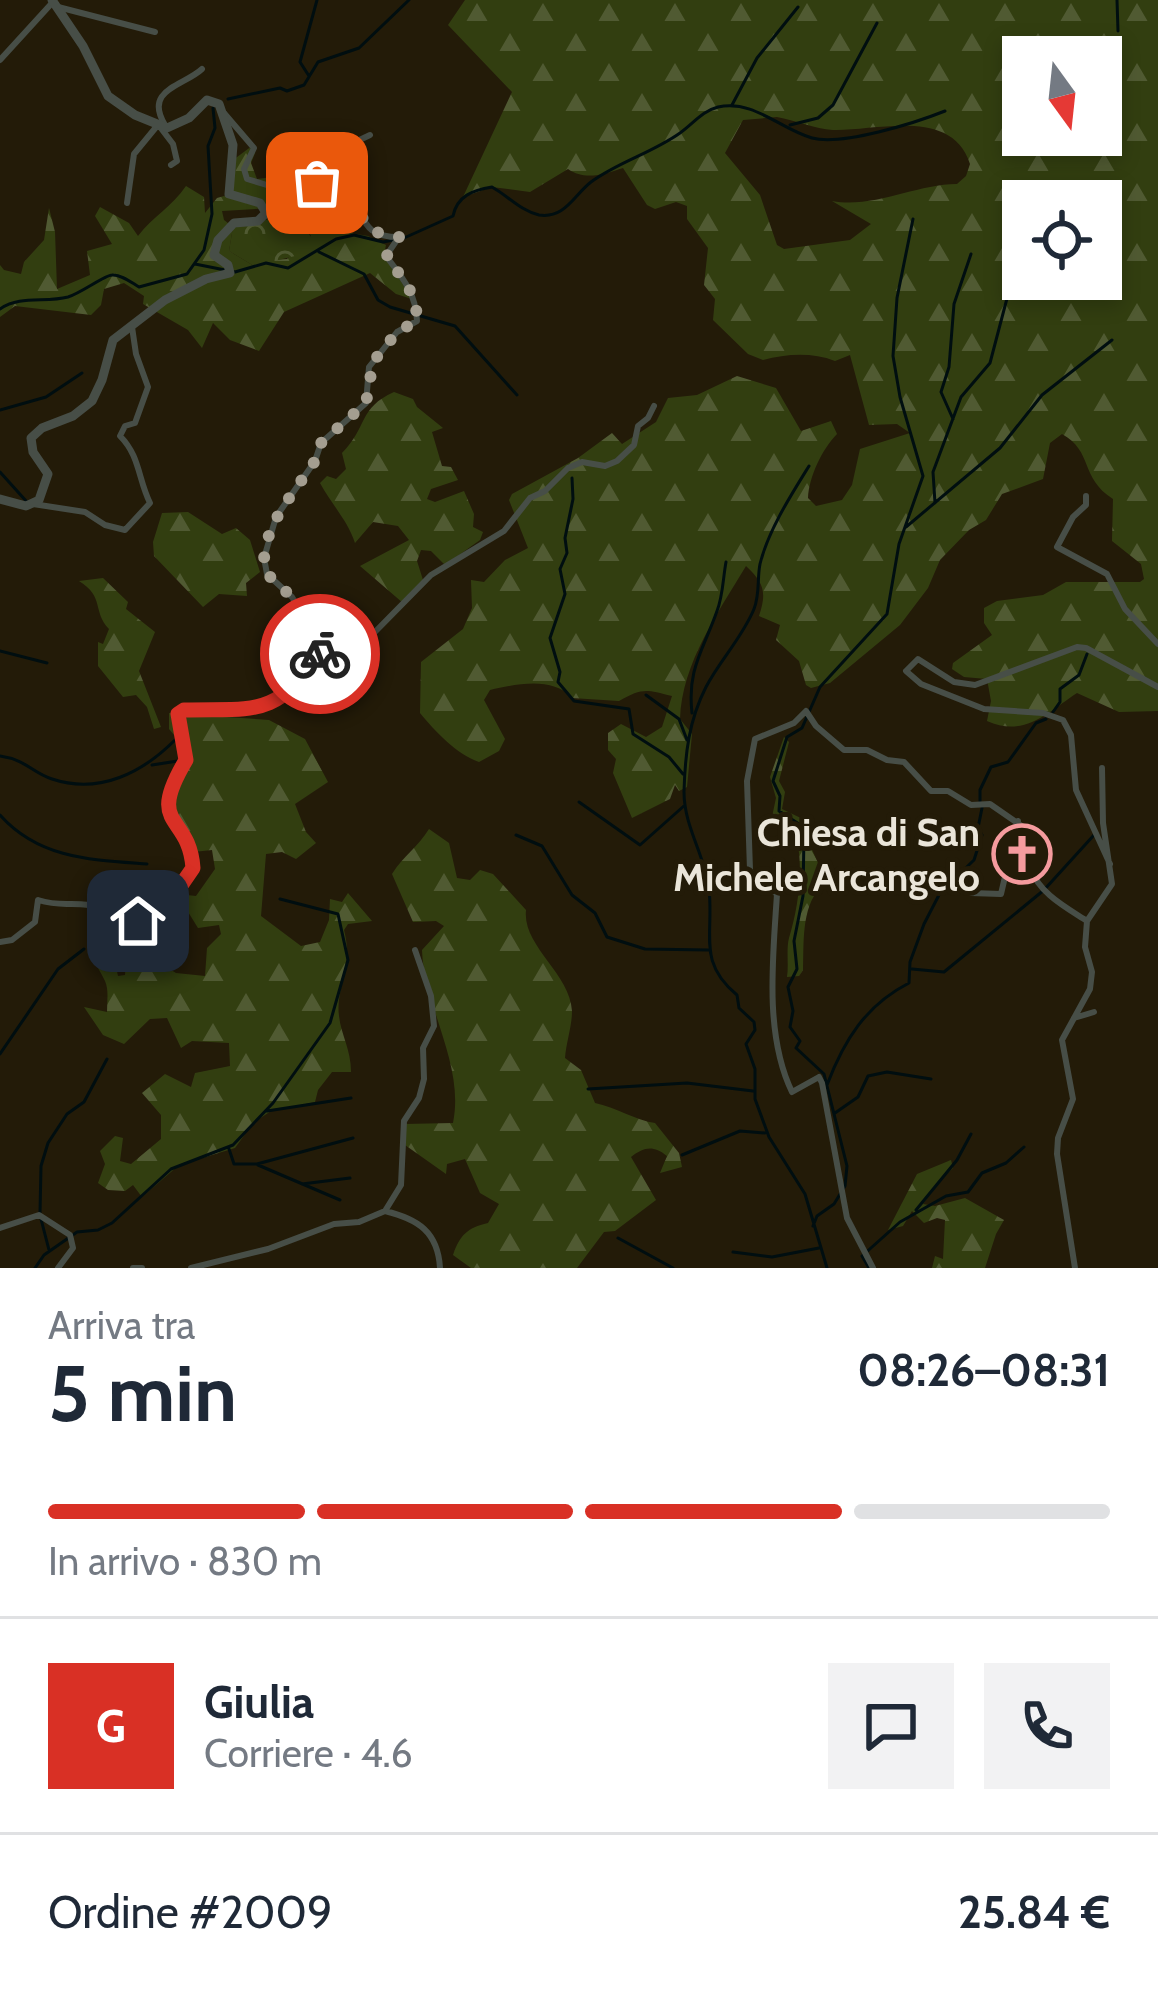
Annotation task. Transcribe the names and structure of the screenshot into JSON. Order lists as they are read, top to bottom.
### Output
{
  "places": {
    "church": ["Chiesa di San Michele Arcangelo"]
  },
  "north": "bottom",
  "page": {
    "heading": ["5 min", "Arriva tra", "08:26–08:31"],
    "panel": [
      "Giulia",
      "Corriere · 4.6",
      "Ordine #2009",
      "25.84 €"
    ],
    "bar": "In arrivo · 830 m",
    "round": "G"
  }
}
